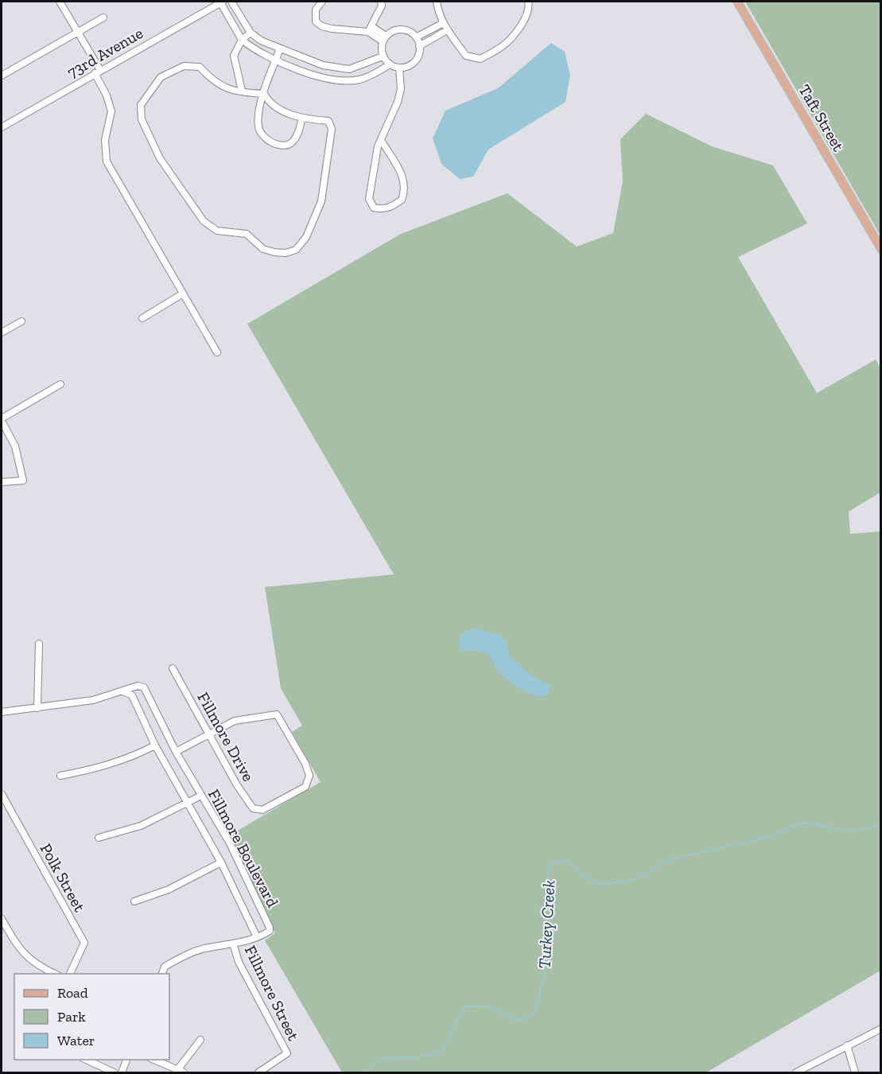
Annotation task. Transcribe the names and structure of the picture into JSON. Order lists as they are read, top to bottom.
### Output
{
  "streets": {
    "main road": ["Taft Street"],
    "street": [
      "73rd Avenue",
      "Fillmore Drive",
      "Fillmore Boulevard",
      "Polk Street",
      "Fillmore Street"
    ]
  },
  "water": ["Turkey Creek"],
  "legend": ["Road", "Park", "Water"]
}
